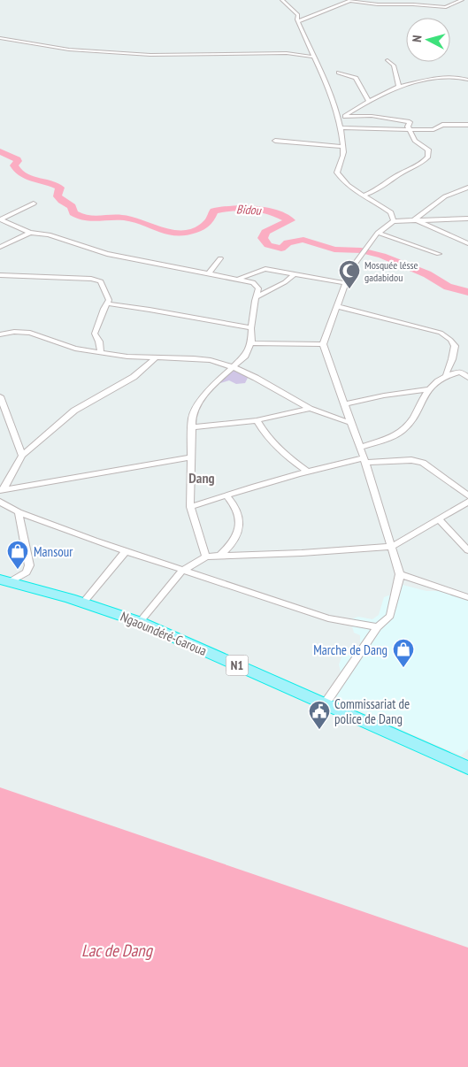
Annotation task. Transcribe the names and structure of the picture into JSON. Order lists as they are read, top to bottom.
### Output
{
  "streets": {
    "highway": ["Ngaoundéré-Garoua", "N1"]
  },
  "districts": ["Dang"],
  "water": ["Bidou", "Lac de Dang"],
  "places": {
    "mosque": ["Mosquée lésse gadabidou"],
    "shop": ["Mansour", "Marche de Dang"],
    "public building": ["Commissariat de police de Dang"]
  },
  "north": "left"
}
